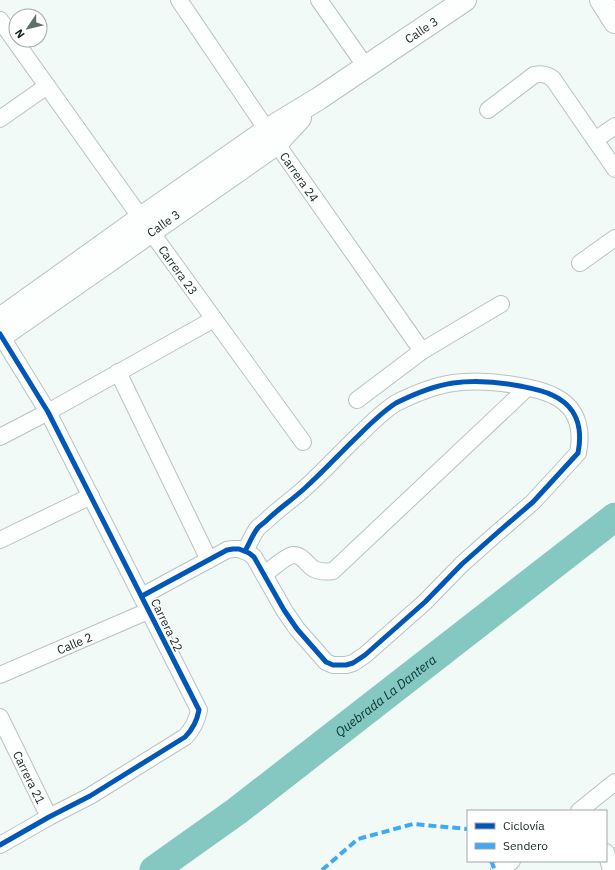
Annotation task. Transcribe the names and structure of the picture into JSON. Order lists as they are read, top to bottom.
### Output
{
  "streets": {
    "street": [
      "Calle 3",
      "Carrera 24",
      "Carrera 23",
      "Carrera 22",
      "Calle 2",
      "Carrera 21"
    ]
  },
  "crossings": [
    ["Calle 3", "Carrera 24"],
    ["Calle 3", "Carrera 23"],
    ["Calle 3", "Carrera 22"],
    ["Carrera 22", "Calle 2"],
    ["Carrera 22", "Carrera 21"]
  ],
  "water": ["Quebrada La Dantera"],
  "legend": ["Ciclovía", "Sendero"],
  "north": "bottom left"
}
